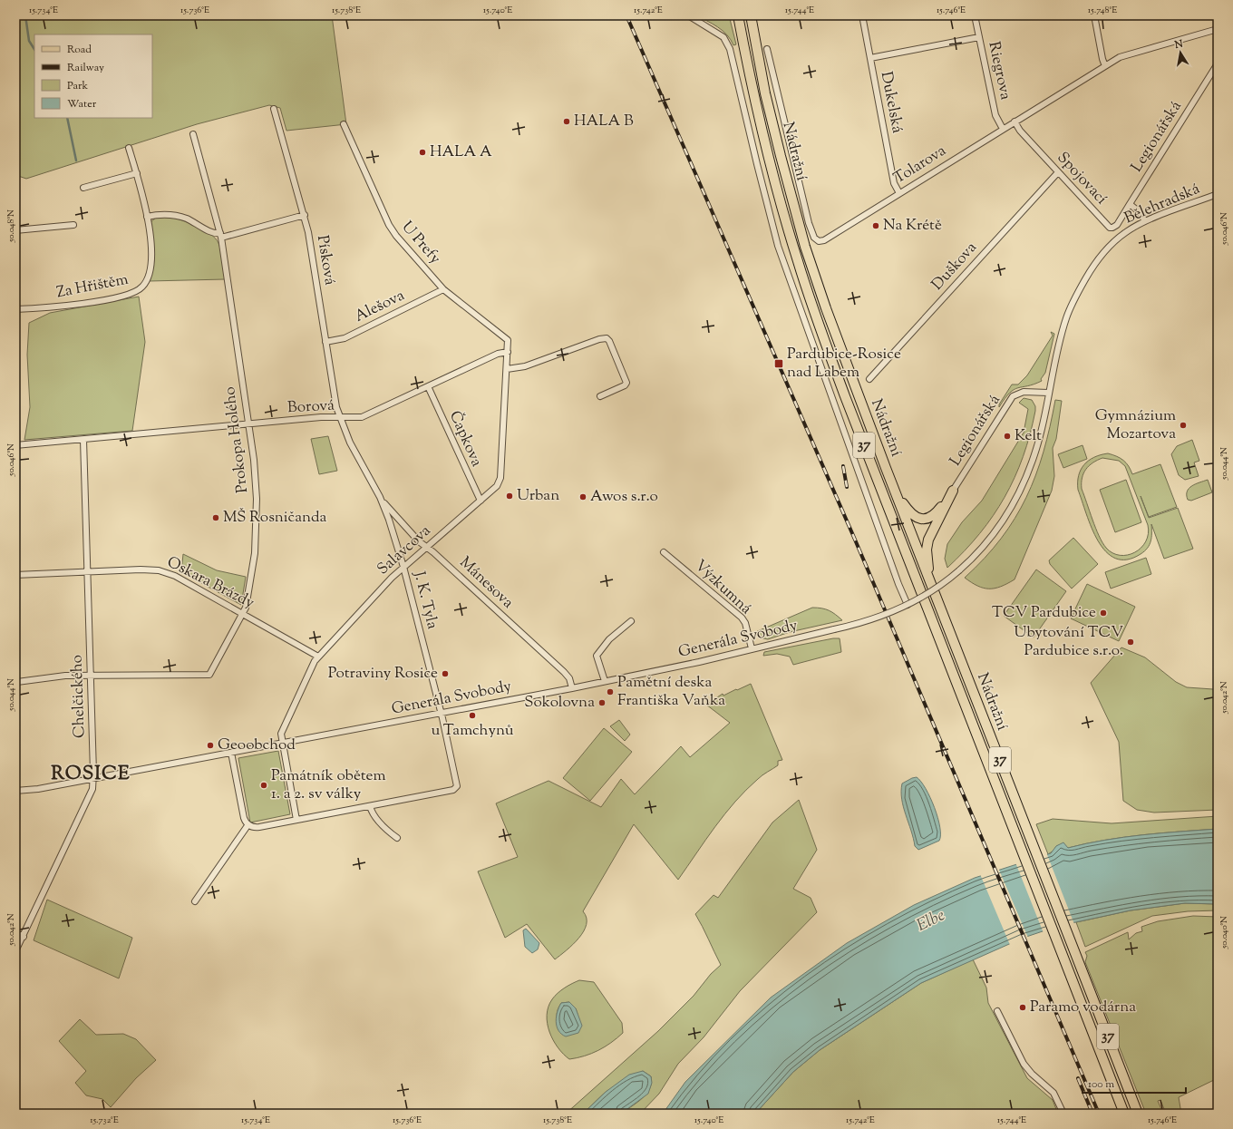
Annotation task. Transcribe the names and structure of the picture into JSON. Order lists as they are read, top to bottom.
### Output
{
  "streets": {
    "main road": ["Nádražní", "37"],
    "street": [
      "Riegrova",
      "Dukelská",
      "Legionářská",
      "Tolarova",
      "Spojovací",
      "Bělehradská",
      "U Prefy",
      "Písková",
      "Duškova",
      "Za Hřištěm",
      "Alešova",
      "Borová",
      "Čapkova",
      "Prokopa Holého",
      "Salavcova",
      "Oskara Brázdy",
      "Mánesova",
      "Výzkumná",
      "J. K. Tyla",
      "Generála Svobody",
      "Chelčického"
    ]
  },
  "crossings": [
    ["Riegrova", "Tolarova"],
    ["Dukelská", "Tolarova"],
    ["Legionářská", "Spojovací"],
    ["Legionářská", "Bělehradská"],
    ["Tolarova", "Spojovací"],
    ["Spojovací", "Duškova"],
    ["U Prefy", "Alešova"],
    ["U Prefy", "Borová"],
    ["U Prefy", "Salavcova"],
    ["Písková", "Alešova"],
    ["Písková", "Borová"],
    ["Písková", "J. K. Tyla"],
    ["Borová", "Čapkova"],
    ["Borová", "Prokopa Holého"],
    ["Borová", "Salavcova"],
    ["Borová", "J. K. Tyla"],
    ["Borová", "Chelčického"],
    ["Čapkova", "Salavcova"],
    ["Prokopa Holého", "Oskara Brázdy"],
    ["Prokopa Holého", "Chelčického"],
    ["Salavcova", "Oskara Brázdy"],
    ["Salavcova", "Mánesova"],
    ["Salavcova", "J. K. Tyla"],
    ["Salavcova", "Generála Svobody"],
    ["Oskara Brázdy", "Chelčického"],
    ["Mánesova", "J. K. Tyla"],
    ["Mánesova", "Generála Svobody"],
    ["Výzkumná", "Generála Svobody"],
    ["J. K. Tyla", "Generála Svobody"],
    ["Generála Svobody", "Chelčického"]
  ],
  "districts": ["ROSICE"],
  "water": ["Elbe"],
  "places": {
    "other": [
      "HALA B",
      "HALA A",
      "Na Krétě",
      "Gymnázium Mozartova",
      "Kelt",
      "Urban",
      "Awos s.r.o",
      "MŠ Rosničanda",
      "TCV Pardubice",
      "Ubytování TCV Pardubice s.r.o.",
      "Potraviny Rosice",
      "Pamětní deska Františka Vaňka",
      "Sokolovna",
      "u Tamchynů",
      "Geoobchod",
      "Památník obětem 1. a 2. sv války",
      "Paramo vodárna"
    ],
    "transit": ["Pardubice-Rosice nad Labem"]
  },
  "legend": [
    "Road",
    "Railway",
    "Park",
    "Water"
  ],
  "scale_bar": "100 m",
  "north": "top",
  "coordinates": [
    "15.734°E",
    "15.736°E",
    "15.738°E",
    "15.740°E",
    "15.742°E",
    "15.744°E",
    "15.746°E",
    "15.748°E",
    "50.048°N",
    "50.046°N",
    "50.044°N",
    "50.042°N",
    "50.040°N",
    "15.732°E"
  ]
}
